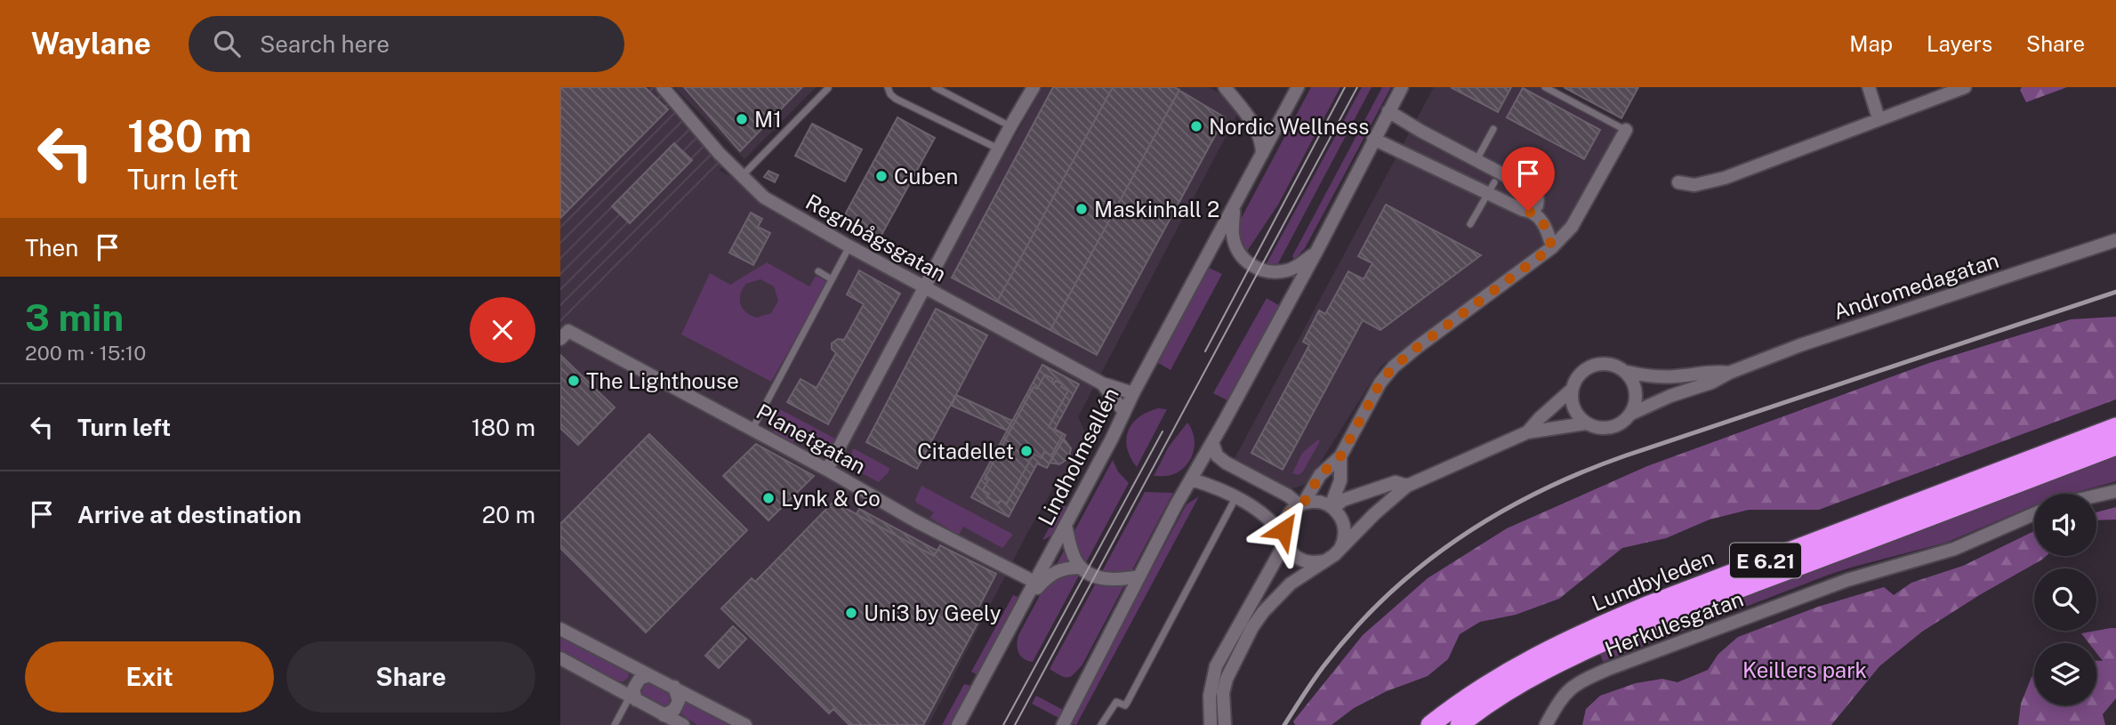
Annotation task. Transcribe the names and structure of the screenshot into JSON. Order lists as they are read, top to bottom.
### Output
{
  "streets": {
    "highway": ["E 6.21", "Lundbyleden"],
    "street": [
      "Regnbågsgatan",
      "Andromedagatan",
      "Planetgatan",
      "Lindholmsallén",
      "Herkulesgatan"
    ]
  },
  "crossings": [
    ["Regnbågsgatan", "Lindholmsallén"],
    ["Planetgatan", "Lindholmsallén"]
  ],
  "parks": ["Keillers park"],
  "places": [
    "M1",
    "Nordic Wellness",
    "Cuben",
    "Maskinhall 2",
    "The Lighthouse",
    "Citadellet",
    "Lynk & Co",
    "Uni3 by Geely"
  ],
  "page": {
    "header": "Waylane",
    "search": "Search here",
    "nav": ["Map", "Layers", "Share"],
    "turn": ["180 m", "Turn left"],
    "then": "Then",
    "heading": ["3 min", "200 m · 15:10"],
    "list": [
      {
        "name": "Turn left",
        "value": "180 m"
      },
      {
        "name": "Arrive at destination",
        "value": "20 m"
      }
    ],
    "buttons": ["Exit", "Share"]
  }
}
